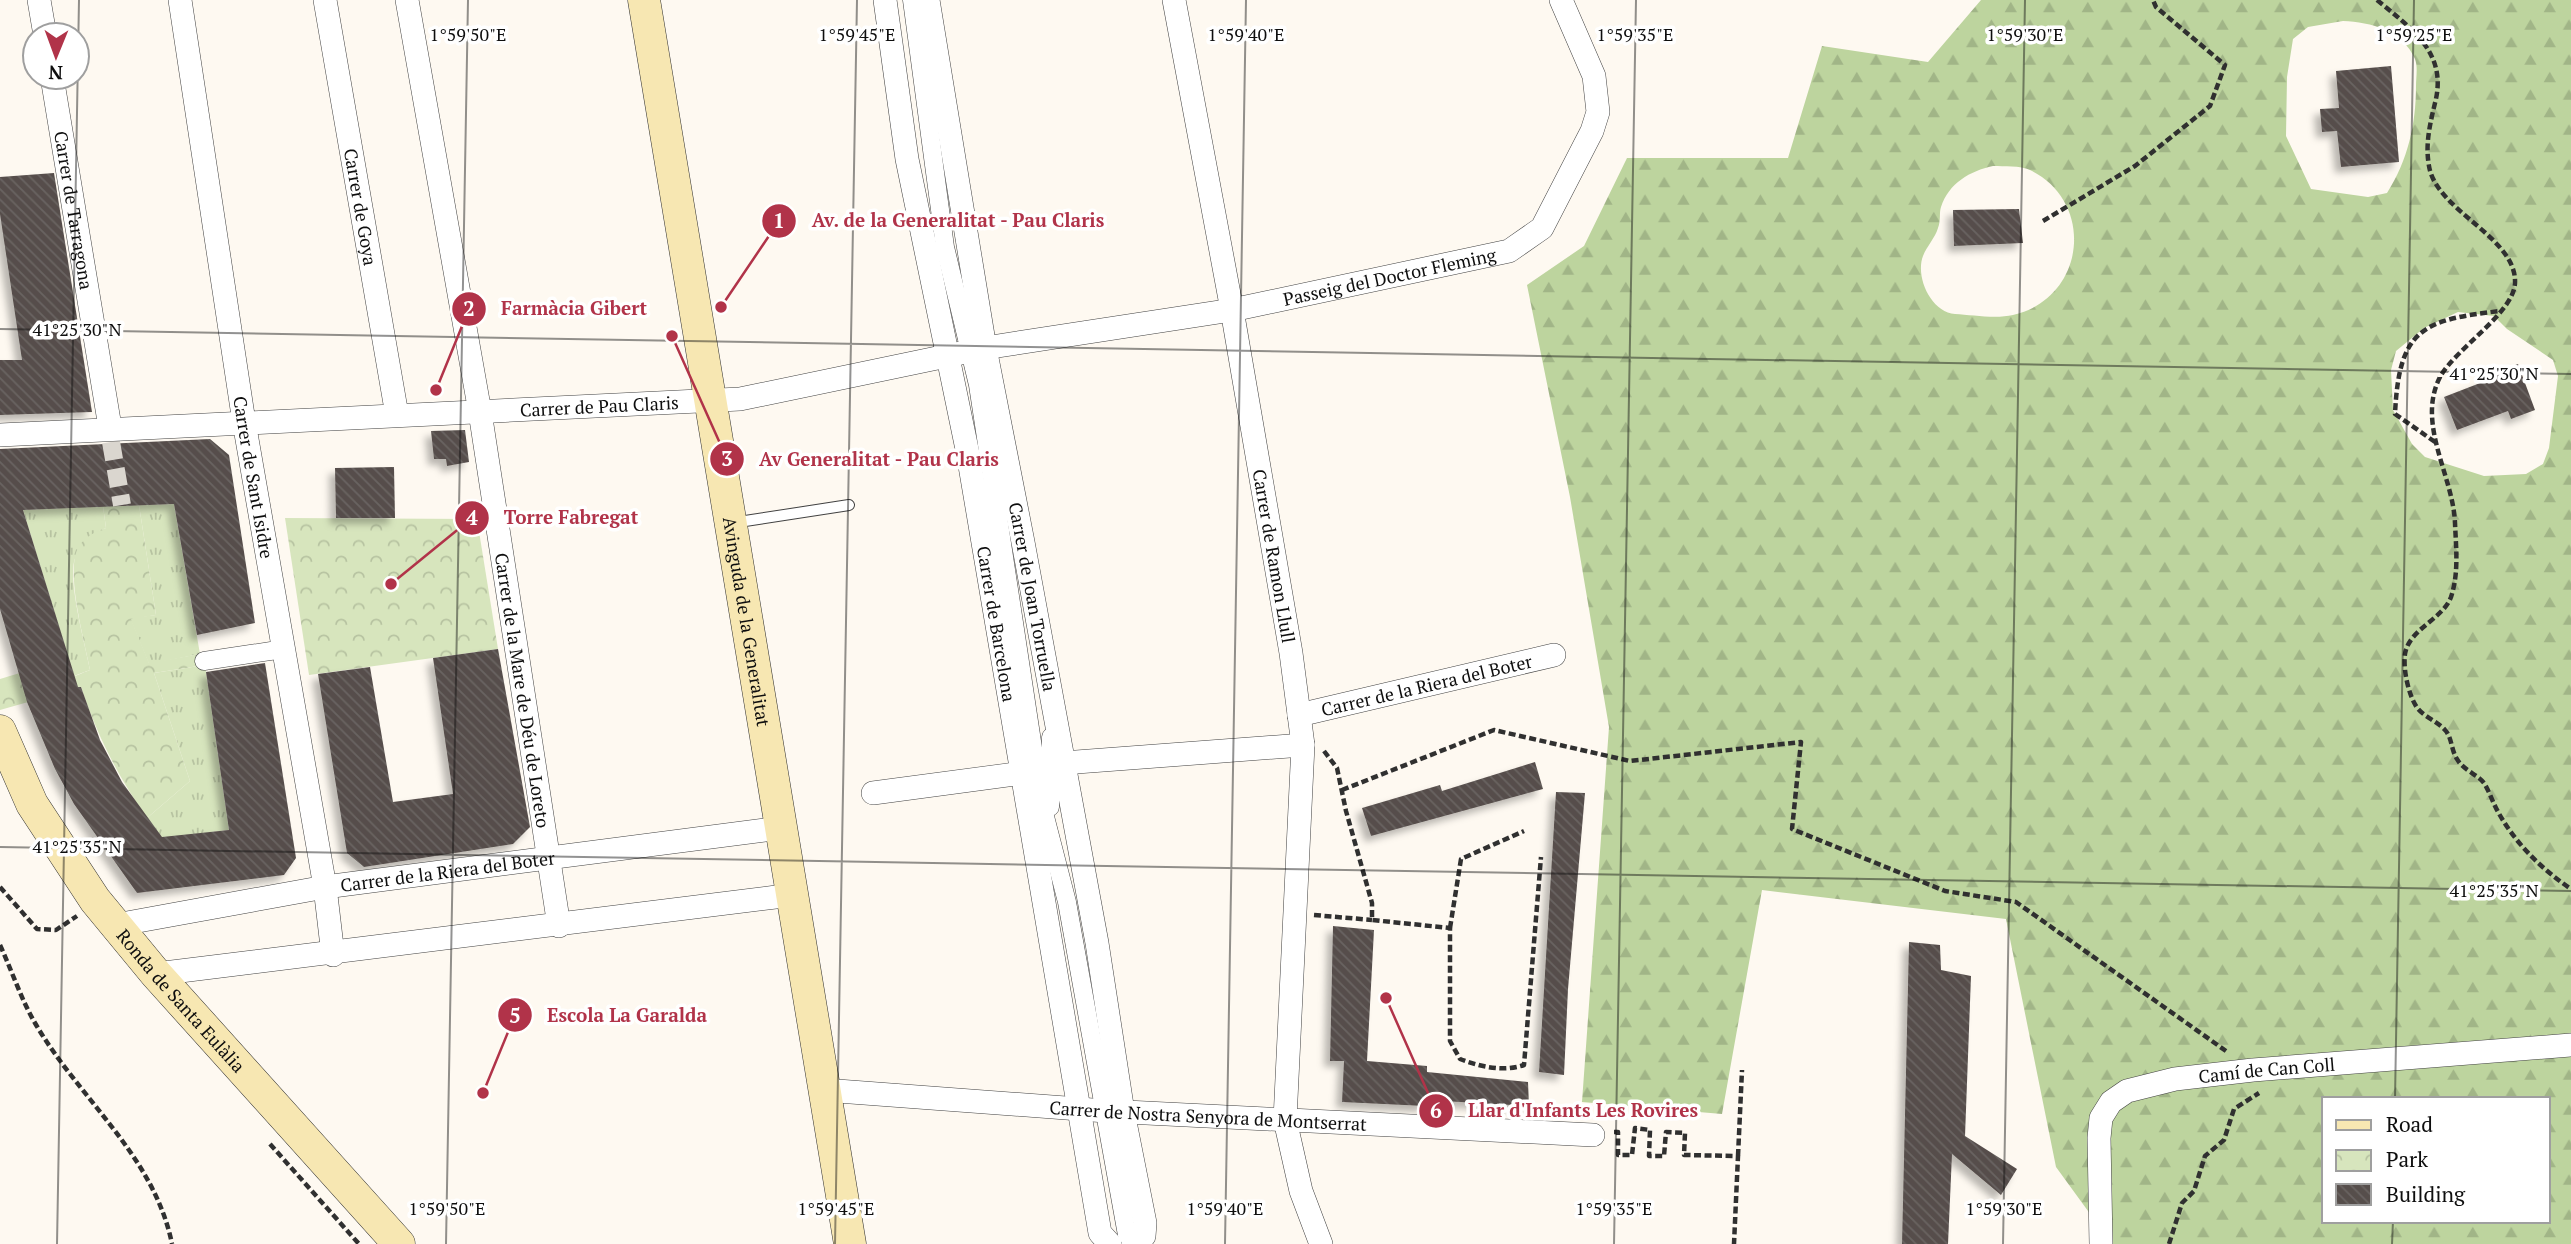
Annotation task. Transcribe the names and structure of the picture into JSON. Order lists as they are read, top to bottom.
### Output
{
  "streets": {
    "main road": ["Avinguda de la Generalitat", "Ronda de Santa Eulàlia"],
    "street": [
      "Carrer de Goya",
      "Carrer de Tarragona",
      "Passeig del Doctor Fleming",
      "Carrer de Pau Claris",
      "Carrer de Sant Isidre",
      "Carrer de Ramon Llull",
      "Carrer de Joan Torruella",
      "Carrer de Barcelona",
      "Carrer de la Riera del Boter",
      "Carrer de la Mare de Déu de Loreto",
      "Camí de Can Coll",
      "Carrer de Nostra Senyora de Montserrat"
    ]
  },
  "crossings": [
    ["Carrer de Goya", "Carrer de Pau Claris"],
    ["Carrer de Tarragona", "Carrer de Pau Claris"],
    ["Passeig del Doctor Fleming", "Carrer de Pau Claris"],
    ["Passeig del Doctor Fleming", "Carrer de Ramon Llull"],
    ["Carrer de Pau Claris", "Carrer de Sant Isidre"],
    ["Carrer de Pau Claris", "Carrer de Ramon Llull"],
    ["Carrer de Pau Claris", "Carrer de Joan Torruella"],
    ["Carrer de Pau Claris", "Avinguda de la Generalitat"],
    ["Carrer de Pau Claris", "Carrer de Barcelona"],
    ["Carrer de Pau Claris", "Carrer de la Mare de Déu de Loreto"],
    ["Carrer de Sant Isidre", "Carrer de la Riera del Boter"],
    ["Carrer de Ramon Llull", "Carrer de la Riera del Boter"],
    ["Carrer de Ramon Llull", "Carrer de Nostra Senyora de Montserrat"],
    ["Carrer de Joan Torruella", "Carrer de Barcelona"],
    ["Carrer de Joan Torruella", "Carrer de Nostra Senyora de Montserrat"],
    ["Avinguda de la Generalitat", "Carrer de la Riera del Boter"],
    ["Avinguda de la Generalitat", "Carrer de Nostra Senyora de Montserrat"],
    ["Carrer de Barcelona", "Carrer de Nostra Senyora de Montserrat"],
    ["Carrer de la Riera del Boter", "Carrer de la Mare de Déu de Loreto"],
    ["Carrer de la Riera del Boter", "Ronda de Santa Eulàlia"]
  ],
  "places": [
    "Av. de la Generalitat - Pau Claris",
    "Av Generalitat - Pau Claris",
    "Farmàcia Gibert",
    "Torre Fabregat",
    "Llar d'Infants Les Rovires",
    "Escola La Garalda"
  ],
  "legend": ["Road", "Park", "Building"],
  "north": "bottom",
  "coordinates": [
    "1°59'50\"E",
    "1°59'45\"E",
    "1°59'40\"E",
    "1°59'35\"E",
    "1°59'30\"E",
    "1°59'25\"E",
    "41°25'30\"N",
    "41°25'35\"N"
  ]
}
